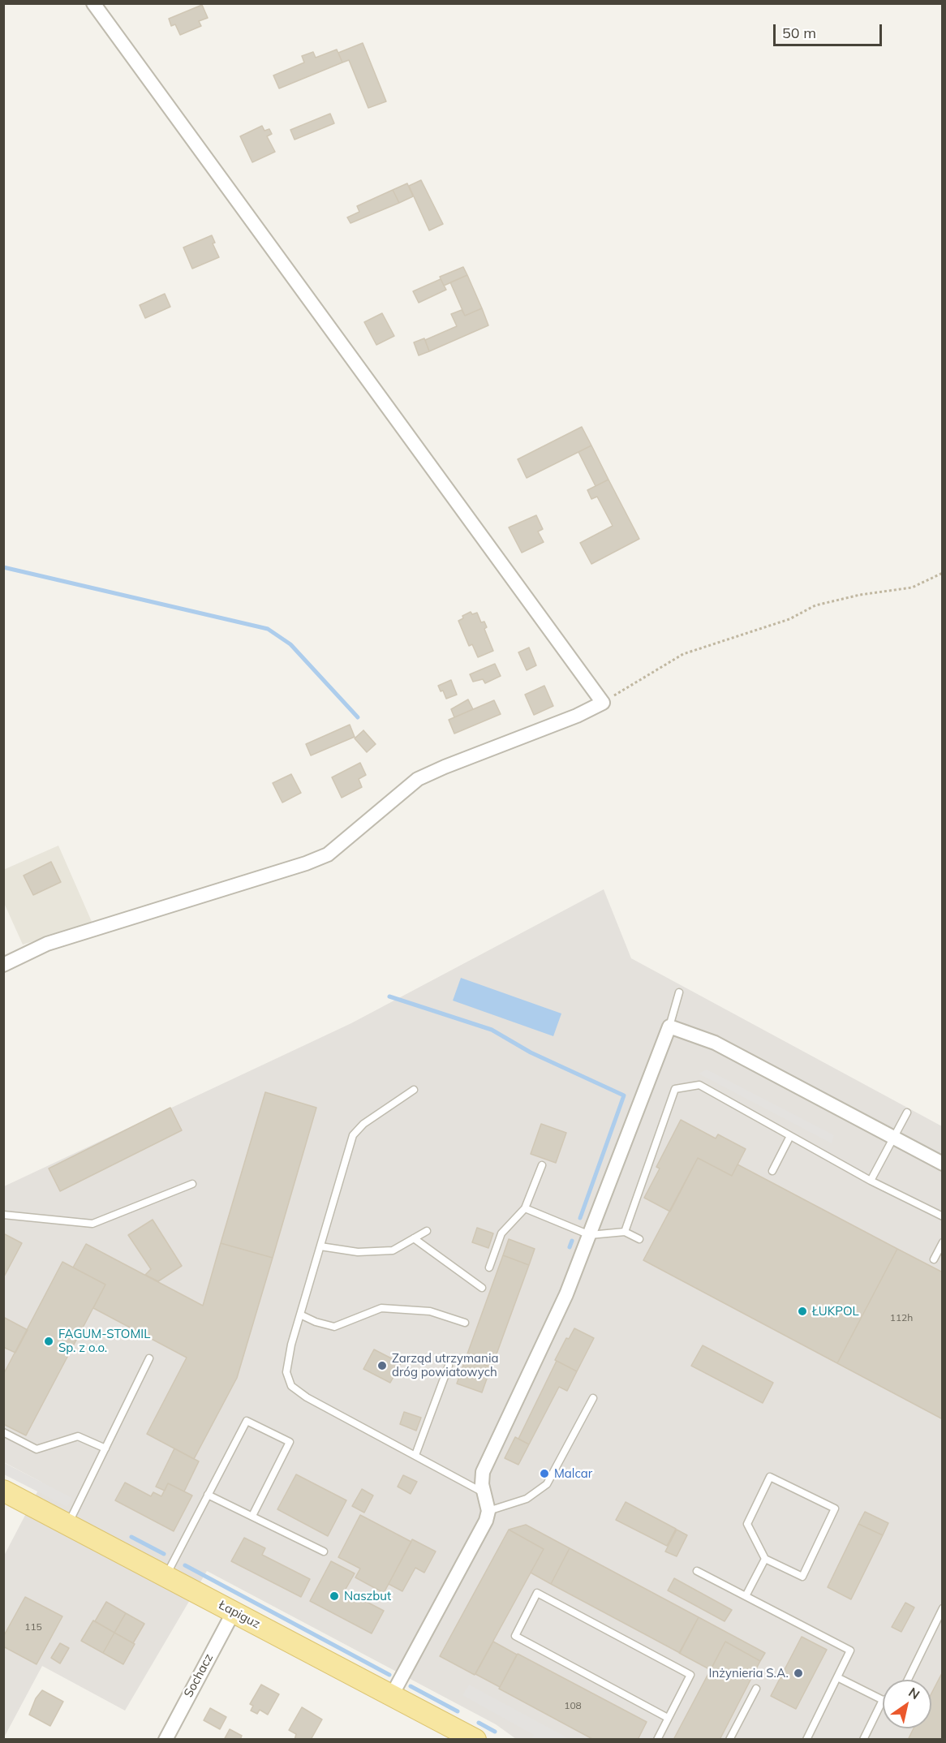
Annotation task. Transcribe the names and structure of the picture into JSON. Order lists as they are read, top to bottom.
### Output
{
  "streets": {
    "main road": ["Łapiguz"],
    "street": ["Sochacz"]
  },
  "crossings": [
    ["Łapiguz", "Sochacz"]
  ],
  "places": [
    "ŁUKPOL",
    "FAGUM-STOMIL Sp. z o.o.",
    "Zarząd utrzymania dróg powiatowych",
    "Malcar",
    "Naszbut",
    "Inżynieria S.A."
  ],
  "house_numbers": ["112h", "115", "108"],
  "scale_bar": "50 m",
  "north": "top right"
}
